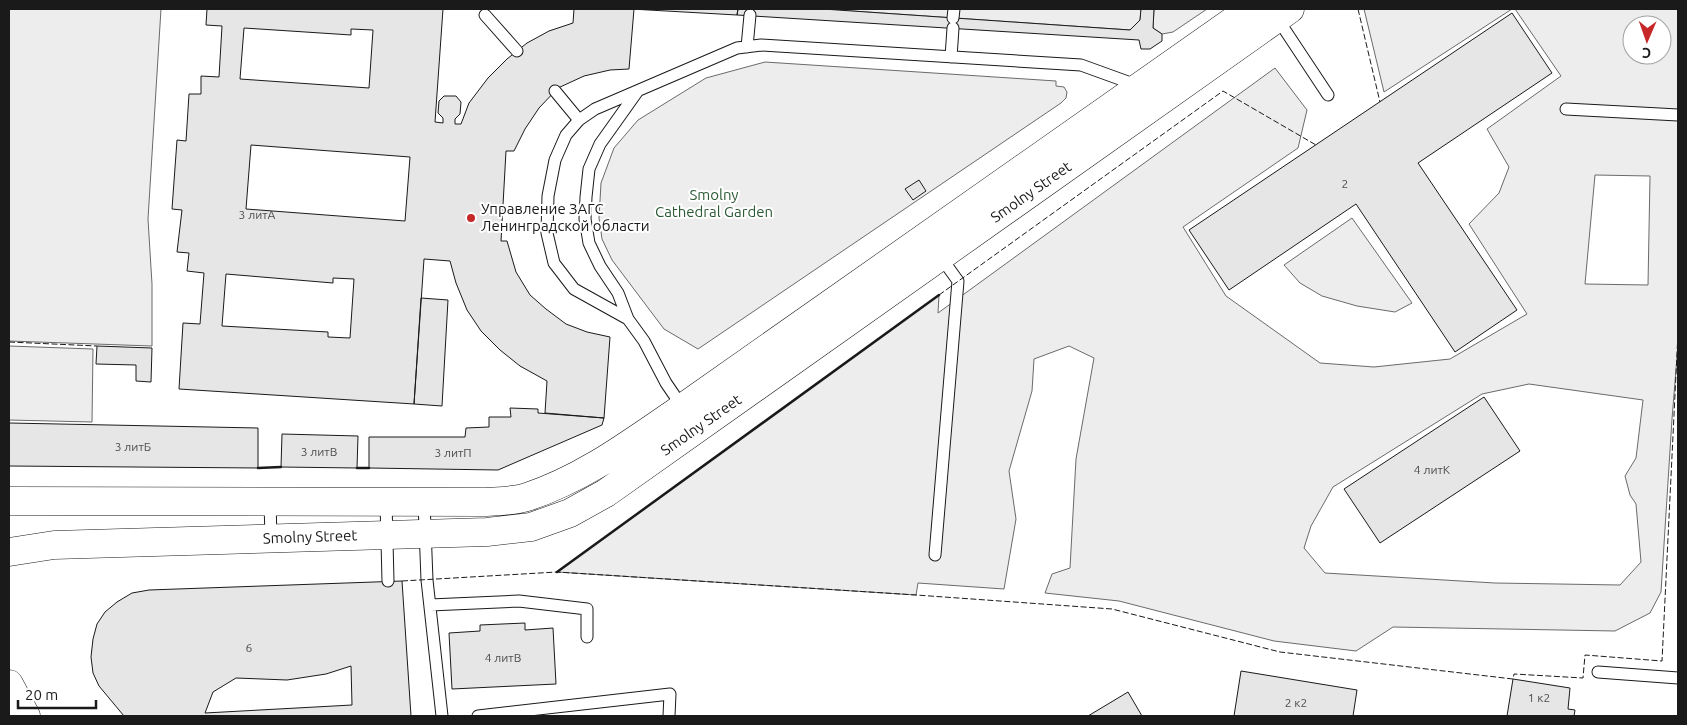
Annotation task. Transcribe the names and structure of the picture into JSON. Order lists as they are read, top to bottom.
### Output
{
  "streets": {
    "street": ["Smolny Street"]
  },
  "parks": ["Smolny Cathedral Garden"],
  "places": ["Управление ЗАГС Ленинградской области"],
  "house_numbers": [
    "2",
    "3 литА",
    "3 литБ",
    "3 литВ",
    "3 литП",
    "4 литК",
    "6",
    "4 литВ",
    "1 к2",
    "2 к2"
  ],
  "scale_bar": "20 m",
  "north": "bottom"
}
